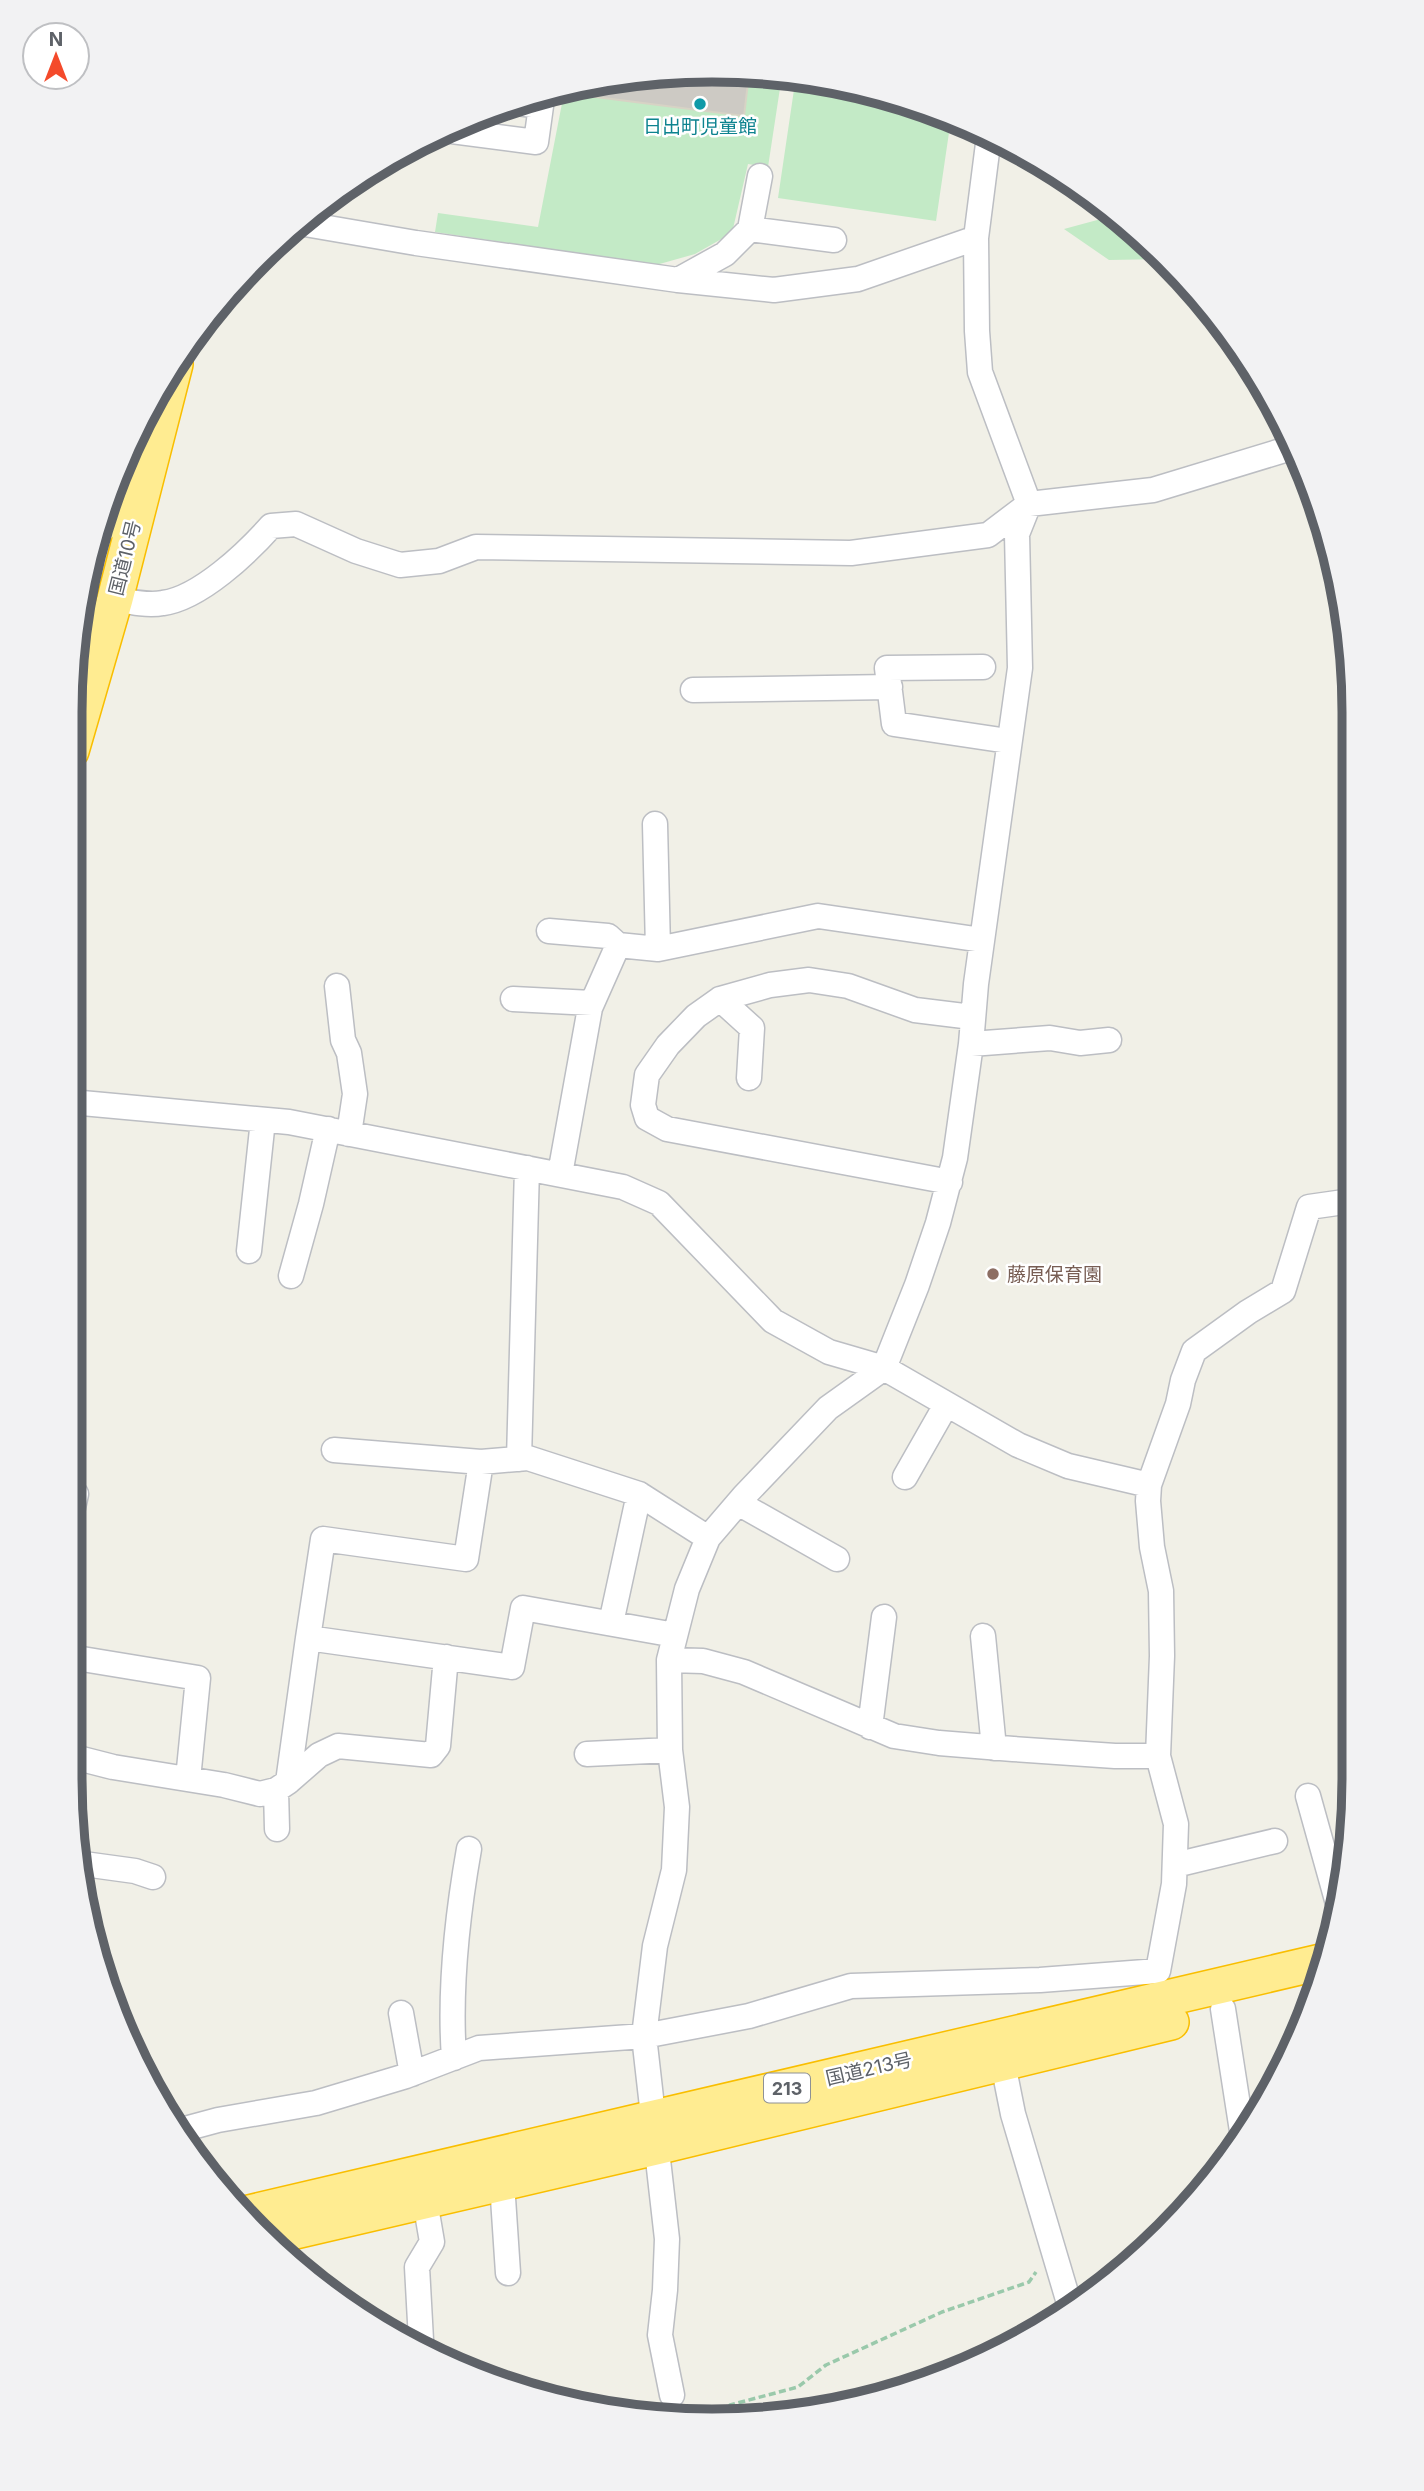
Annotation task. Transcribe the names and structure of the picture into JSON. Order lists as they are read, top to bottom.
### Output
{
  "streets": {
    "highway": ["国道10号", "国道213号", "213"]
  },
  "places": ["日出町児童館", "藤原保育園"],
  "north": "top"
}
